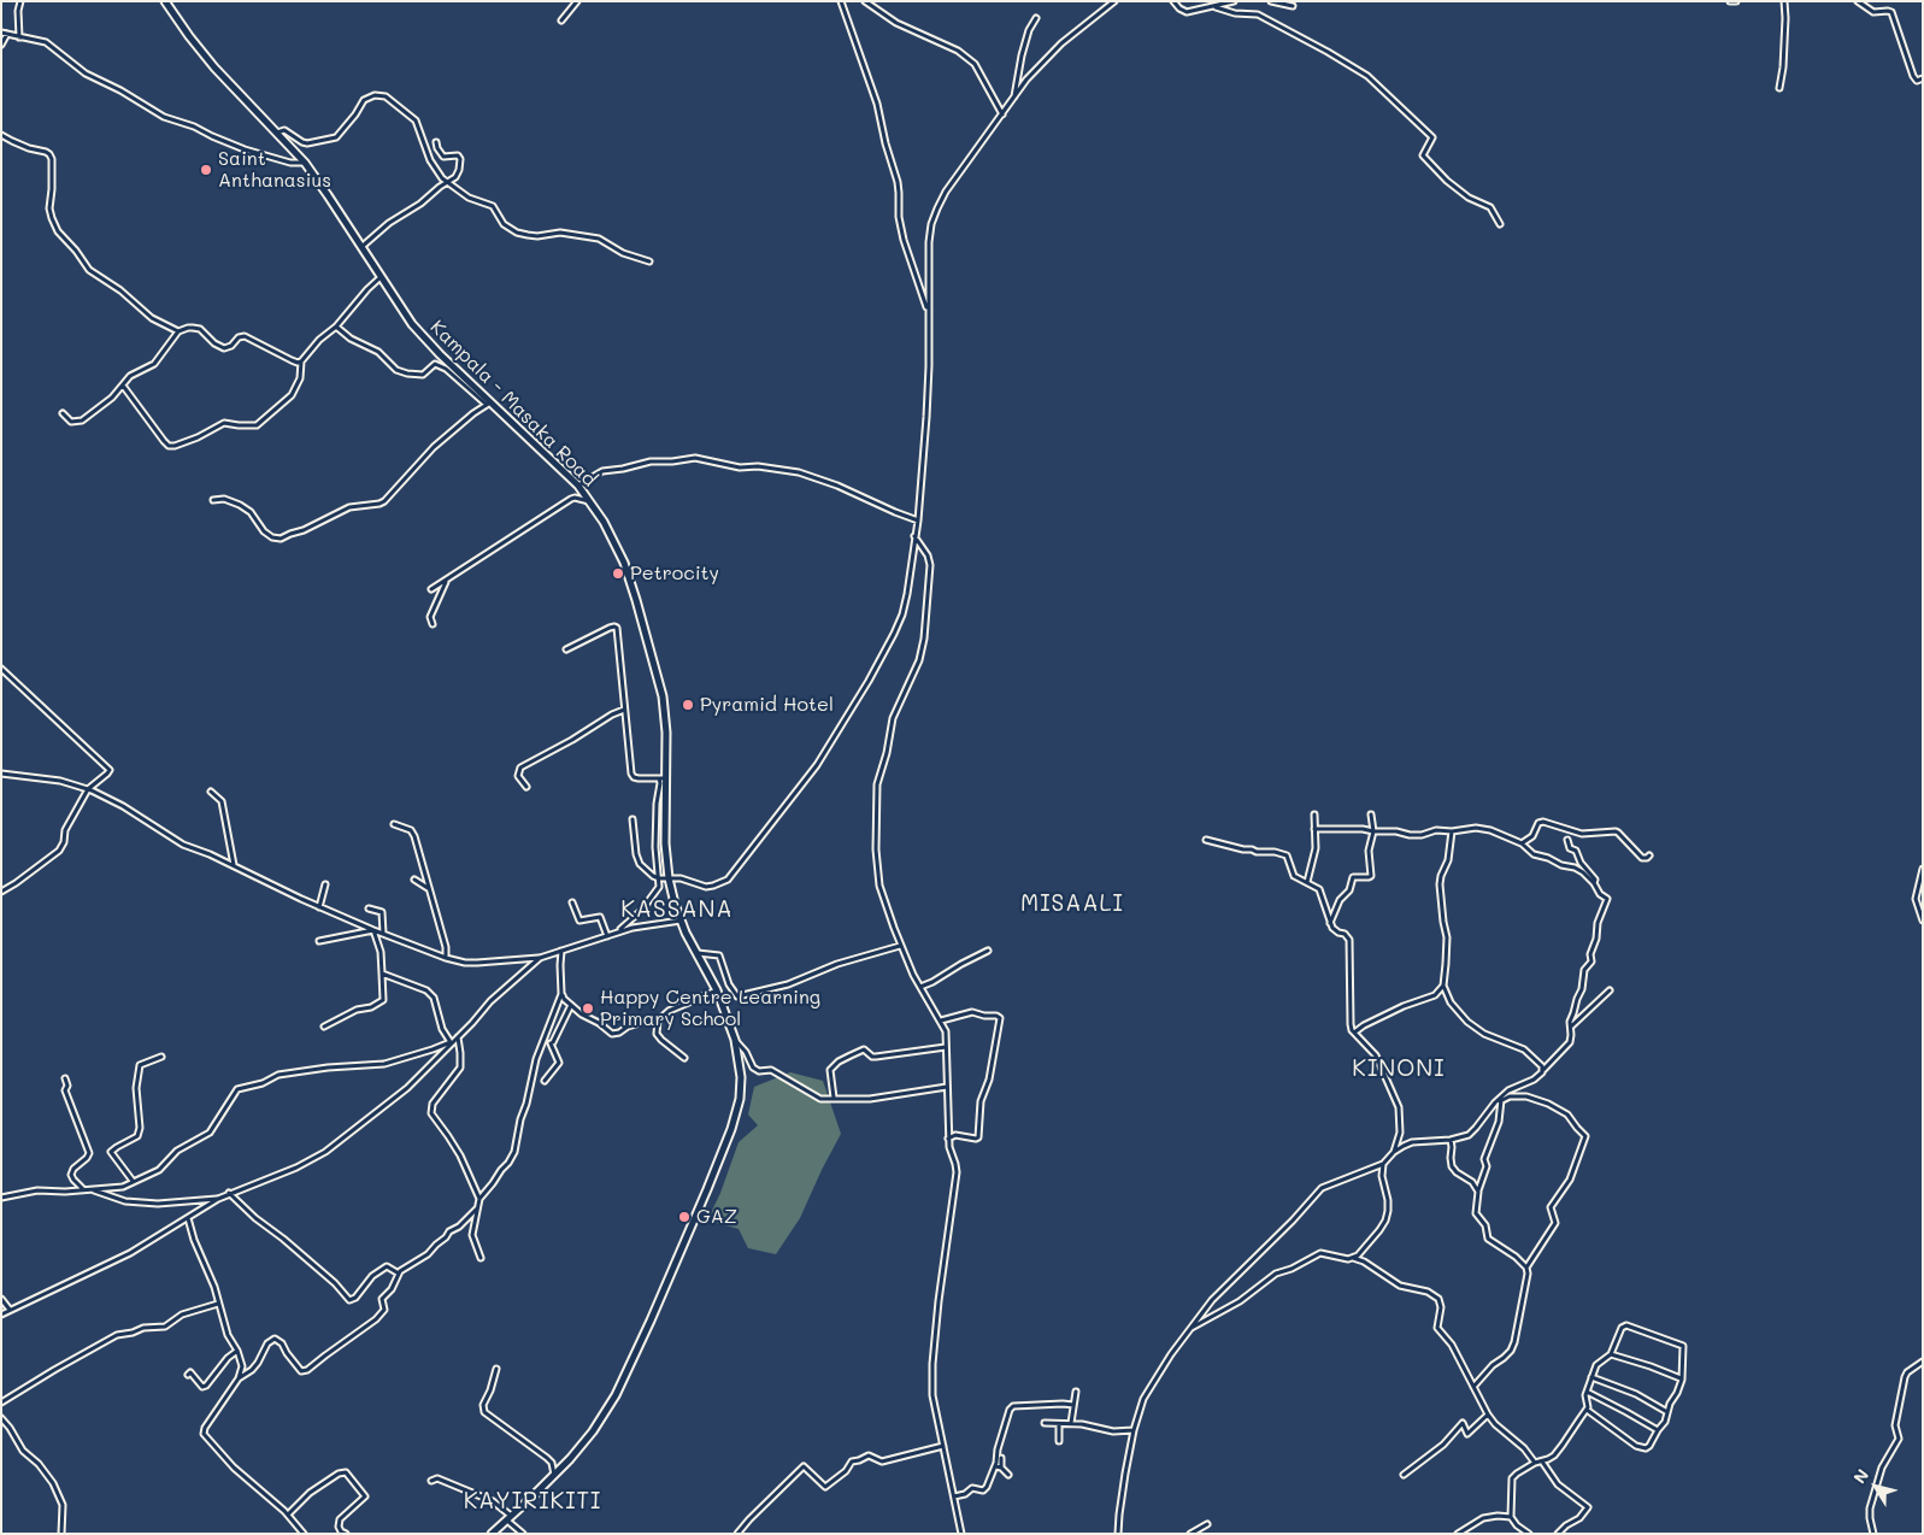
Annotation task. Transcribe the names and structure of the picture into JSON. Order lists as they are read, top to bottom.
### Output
{
  "streets": {
    "main road": ["Kampala - Masaka Road"]
  },
  "districts": [
    "MISAALI",
    "KASSANA",
    "KINONI",
    "KAYIRIKITI"
  ],
  "places": [
    "Saint Anthanasius",
    "Petrocity",
    "Pyramid Hotel",
    "Happy Centre Learning Primary School",
    "GAZ"
  ],
  "north": "top left"
}
